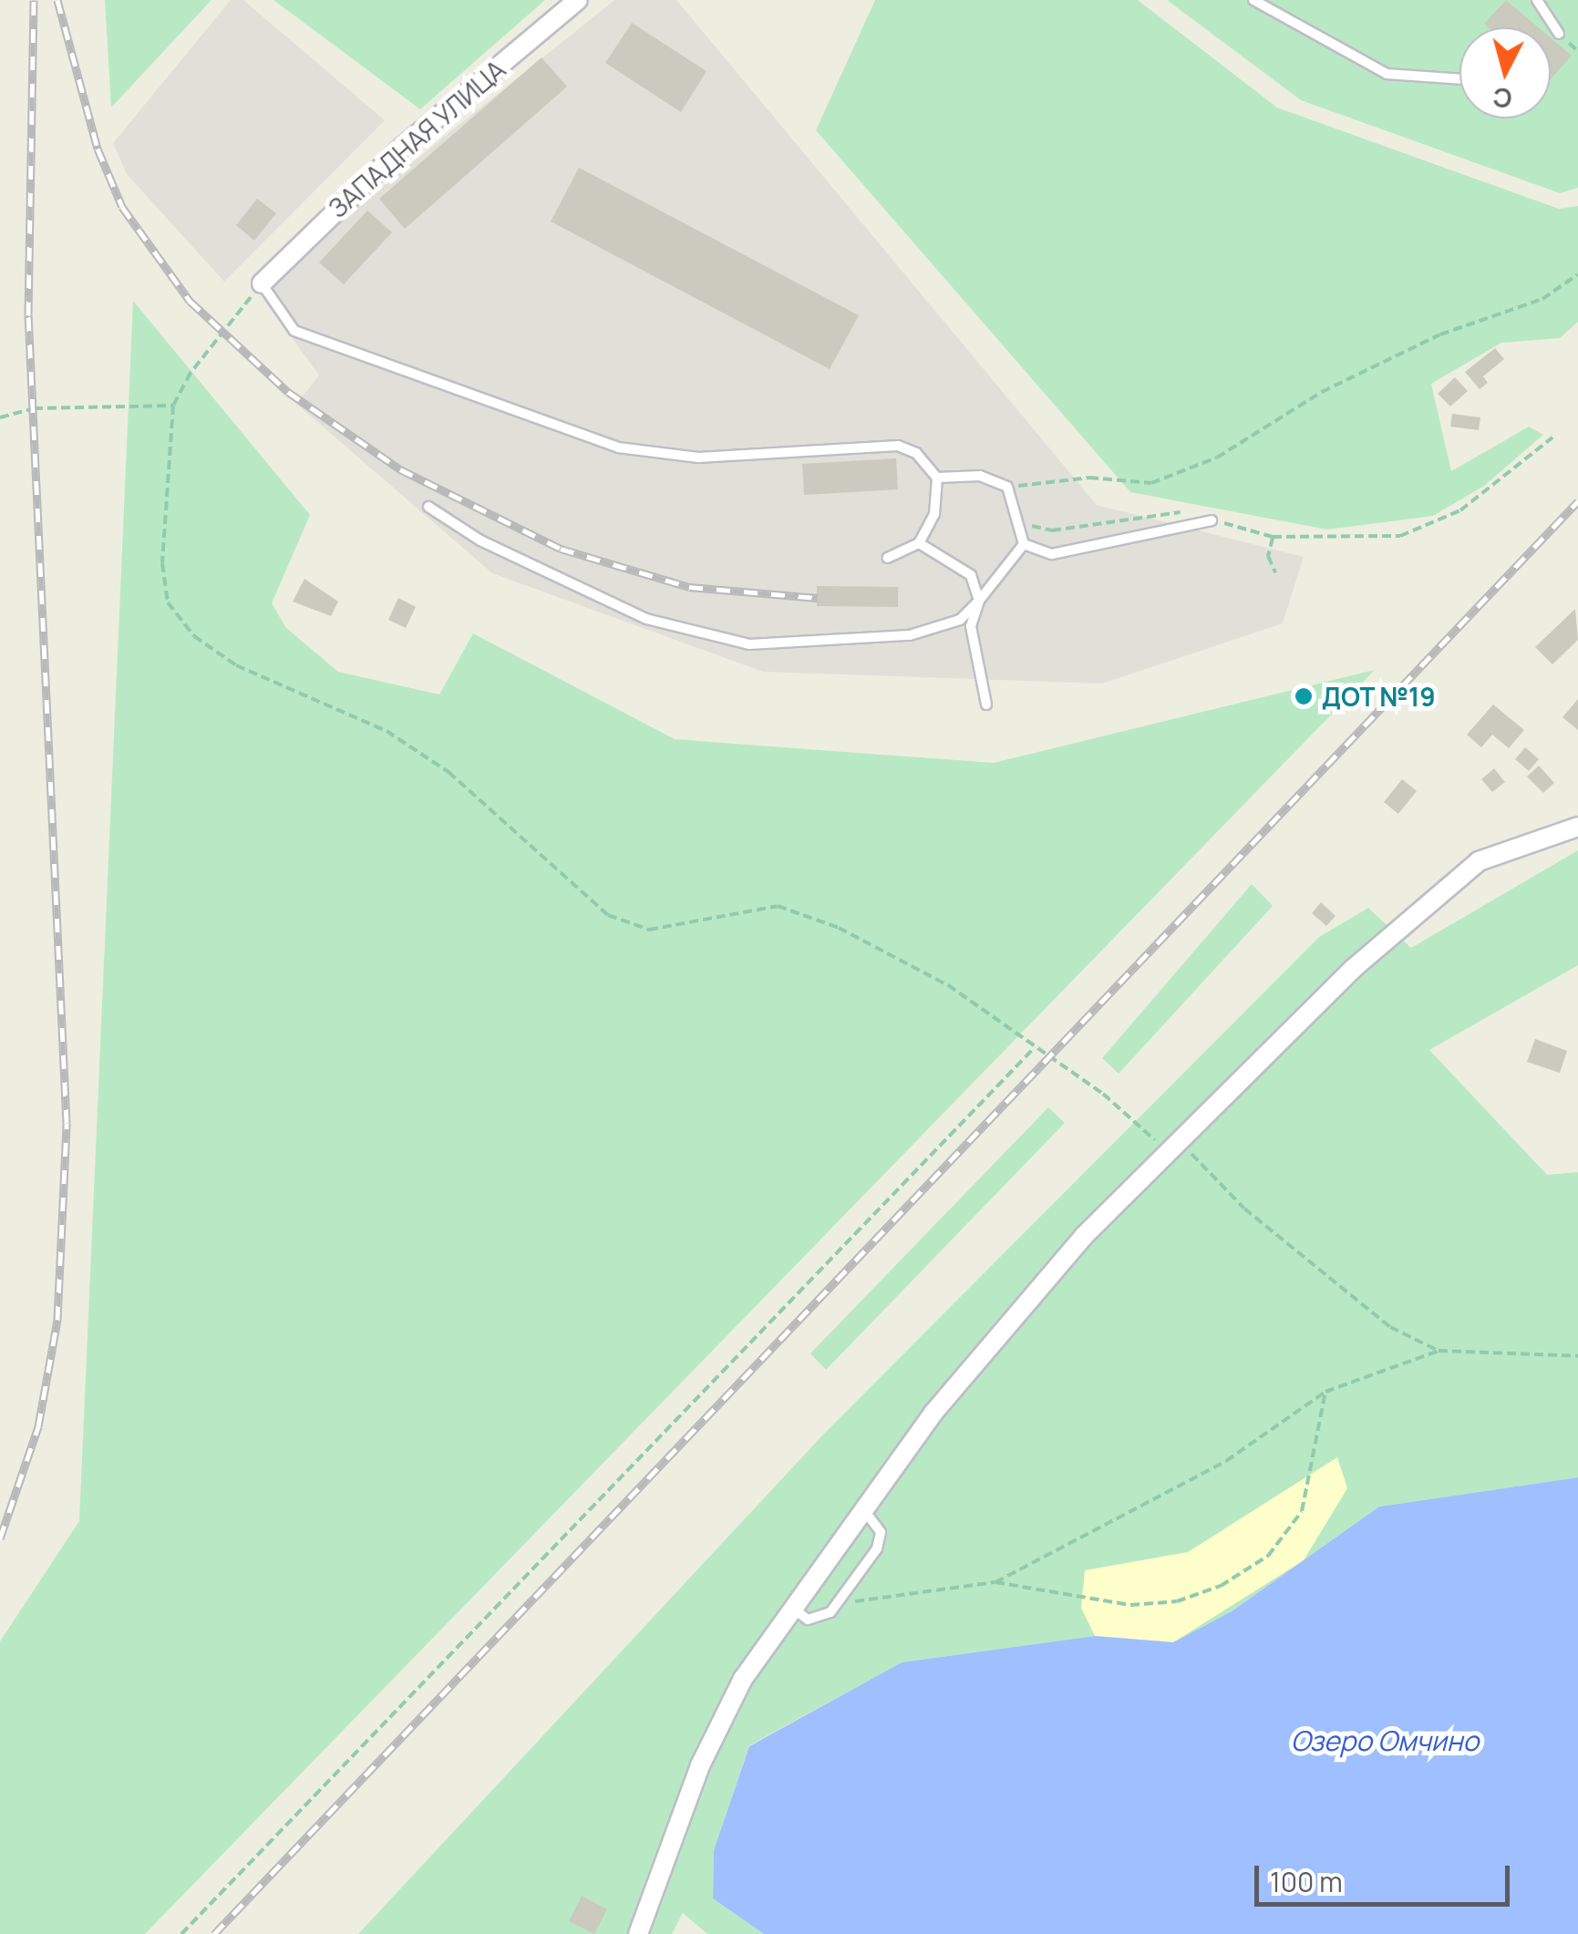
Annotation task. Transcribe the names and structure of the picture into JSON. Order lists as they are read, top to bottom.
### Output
{
  "streets": {
    "street": ["ЗАПАДНАЯ УЛИЦА"]
  },
  "water": ["Озеро Омчино"],
  "places": ["ДОТ №19"],
  "scale_bar": "100 m",
  "north": "bottom"
}
